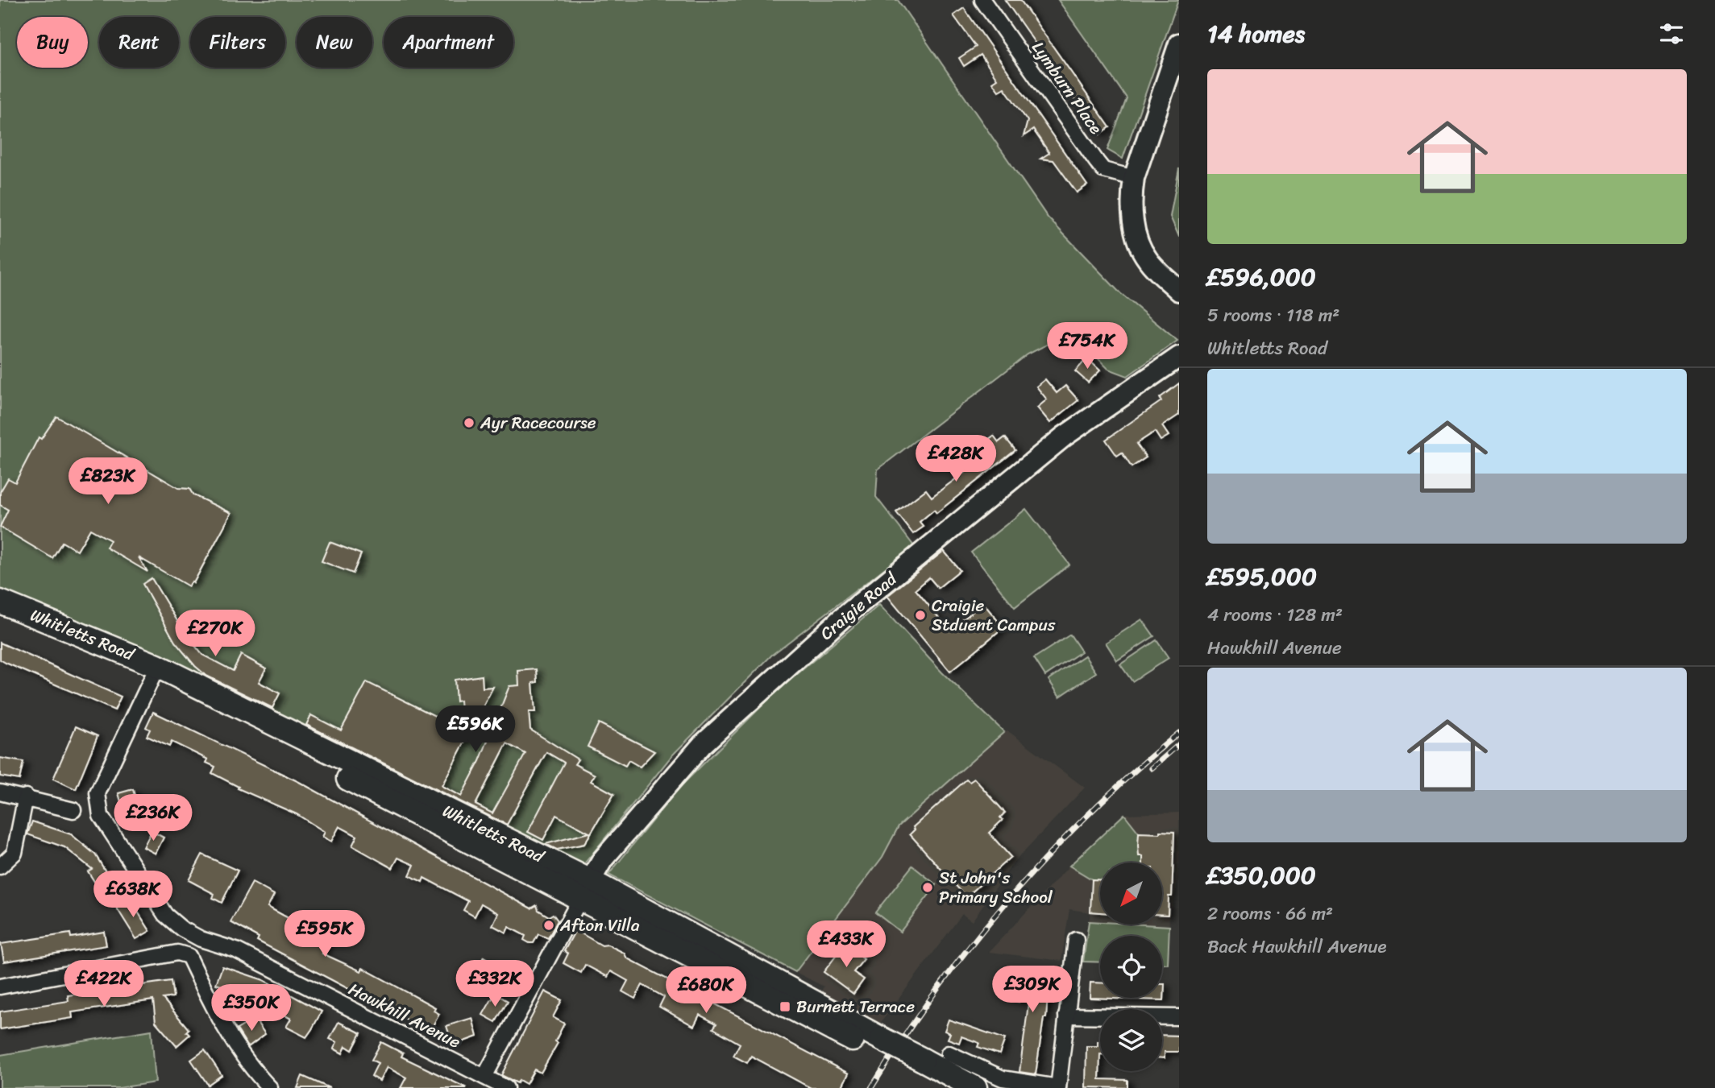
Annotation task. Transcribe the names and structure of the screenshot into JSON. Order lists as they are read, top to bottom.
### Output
{
  "streets": {
    "main road": ["Craigie Road", "Whitletts Road"],
    "street": ["Lymburn Place", "Hawkhill Avenue"]
  },
  "crossings": [
    ["Craigie Road", "Whitletts Road"],
    ["Whitletts Road", "Hawkhill Avenue"]
  ],
  "places": {
    "other": [
      "Ayr Racecourse",
      "Craigie Stduent Campus",
      "St John's Primary School",
      "Afton Villa"
    ],
    "transit": ["Burnett Terrace"]
  },
  "north": "bottom left",
  "page": {
    "heading": "14 homes",
    "chip": [
      "Buy",
      "Rent",
      "Filters",
      "New",
      "Apartment"
    ],
    "list": [
      {
        "name": "£596,000",
        "note": "5 rooms · 118 m² · Whitletts Road"
      },
      {
        "name": "£595,000",
        "note": "4 rooms · 128 m² · Hawkhill Avenue"
      },
      {
        "name": "£350,000",
        "note": "2 rooms · 66 m² · Back Hawkhill Avenue"
      }
    ],
    "price": [
      "£754K",
      "£428K",
      "£823K",
      "£270K",
      "£596K",
      "£236K",
      "£638K",
      "£595K",
      "£433K",
      "£422K",
      "£332K",
      "£309K",
      "£680K",
      "£350K"
    ]
  }
}
